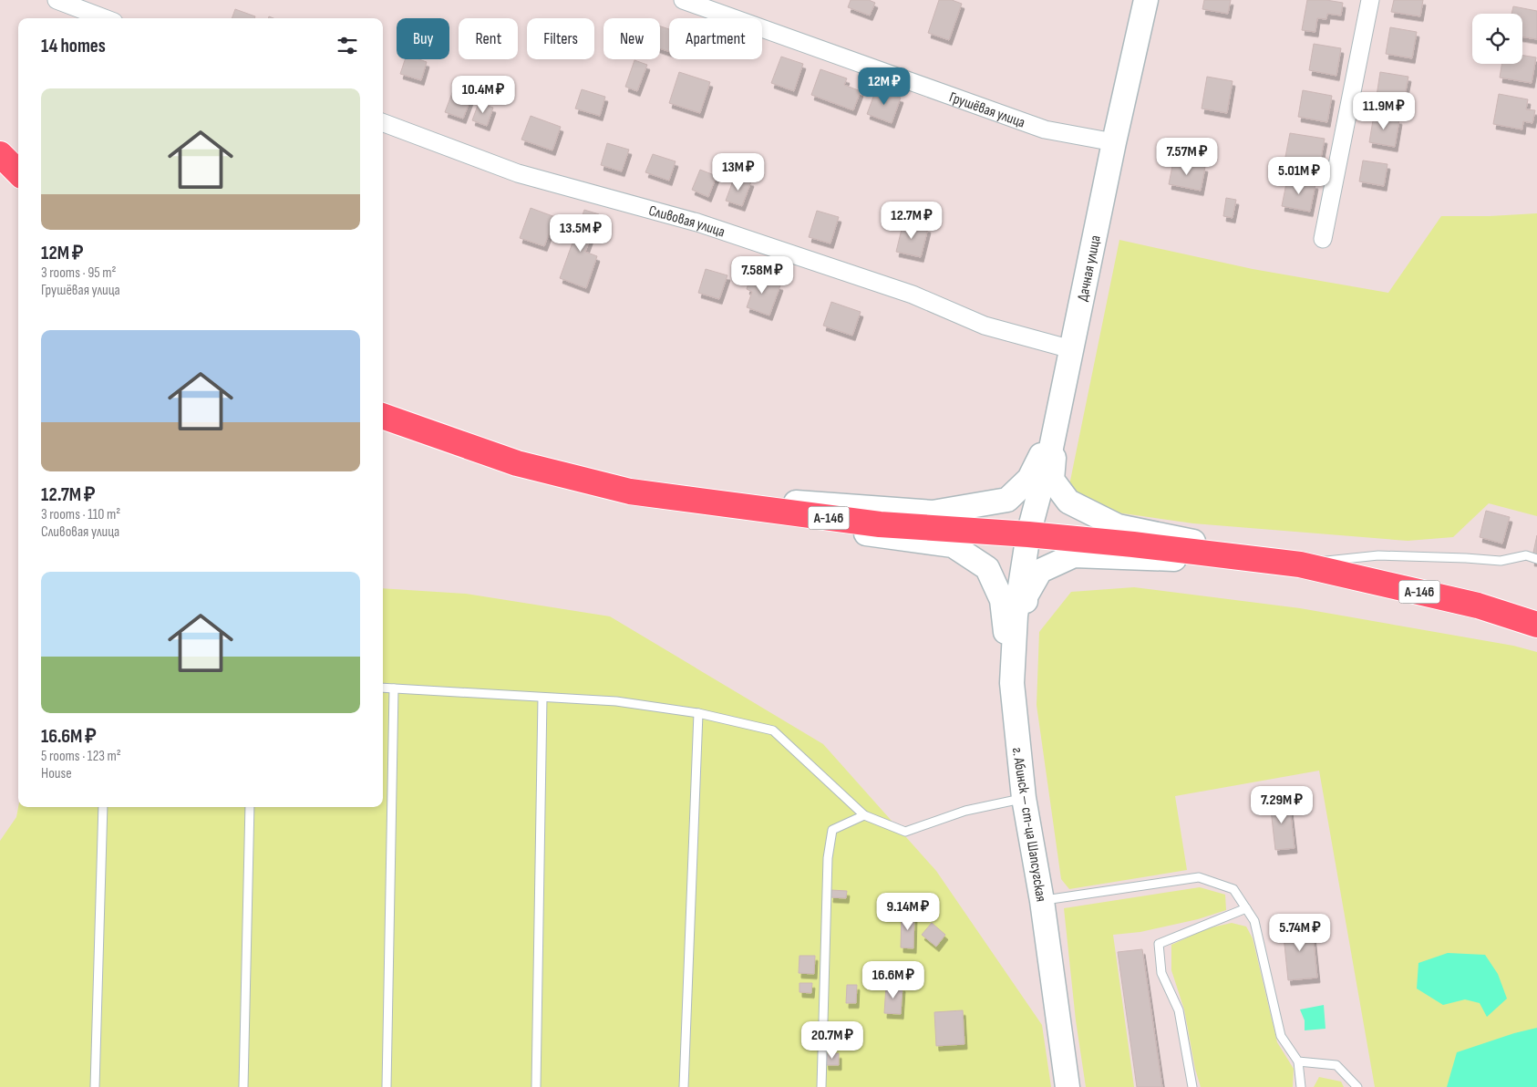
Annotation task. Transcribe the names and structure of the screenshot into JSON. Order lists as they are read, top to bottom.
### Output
{
  "streets": {
    "highway": ["А-146"],
    "main road": ["Дачная улица", "г. Абинск — ст-ца Шапсугская"],
    "street": ["Грушёвая улица", "Сливовая улица"]
  },
  "crossings": [
    ["Грушёвая улица", "Дачная улица"],
    ["Сливовая улица", "Дачная улица"],
    ["Дачная улица", "А-146"],
    ["Дачная улица", "г. Абинск — ст-ца Шапсугская"],
    ["А-146", "г. Абинск — ст-ца Шапсугская"]
  ],
  "page": {
    "chip": [
      "Buy",
      "Rent",
      "Filters",
      "New",
      "Apartment"
    ],
    "heading": "14 homes",
    "price": [
      "12M ₽",
      "10.4M ₽",
      "11.9M ₽",
      "7.57M ₽",
      "13M ₽",
      "5.01M ₽",
      "12.7M ₽",
      "13.5M ₽",
      "7.58M ₽",
      "7.29M ₽",
      "9.14M ₽",
      "5.74M ₽",
      "16.6M ₽",
      "20.7M ₽"
    ],
    "list": [
      {
        "name": "12M ₽",
        "note": "3 rooms · 95 m² · Грушёвая улица"
      },
      {
        "name": "12.7M ₽",
        "note": "3 rooms · 110 m² · Сливовая улица"
      },
      {
        "name": "16.6M ₽",
        "note": "5 rooms · 123 m² · House"
      }
    ]
  }
}
